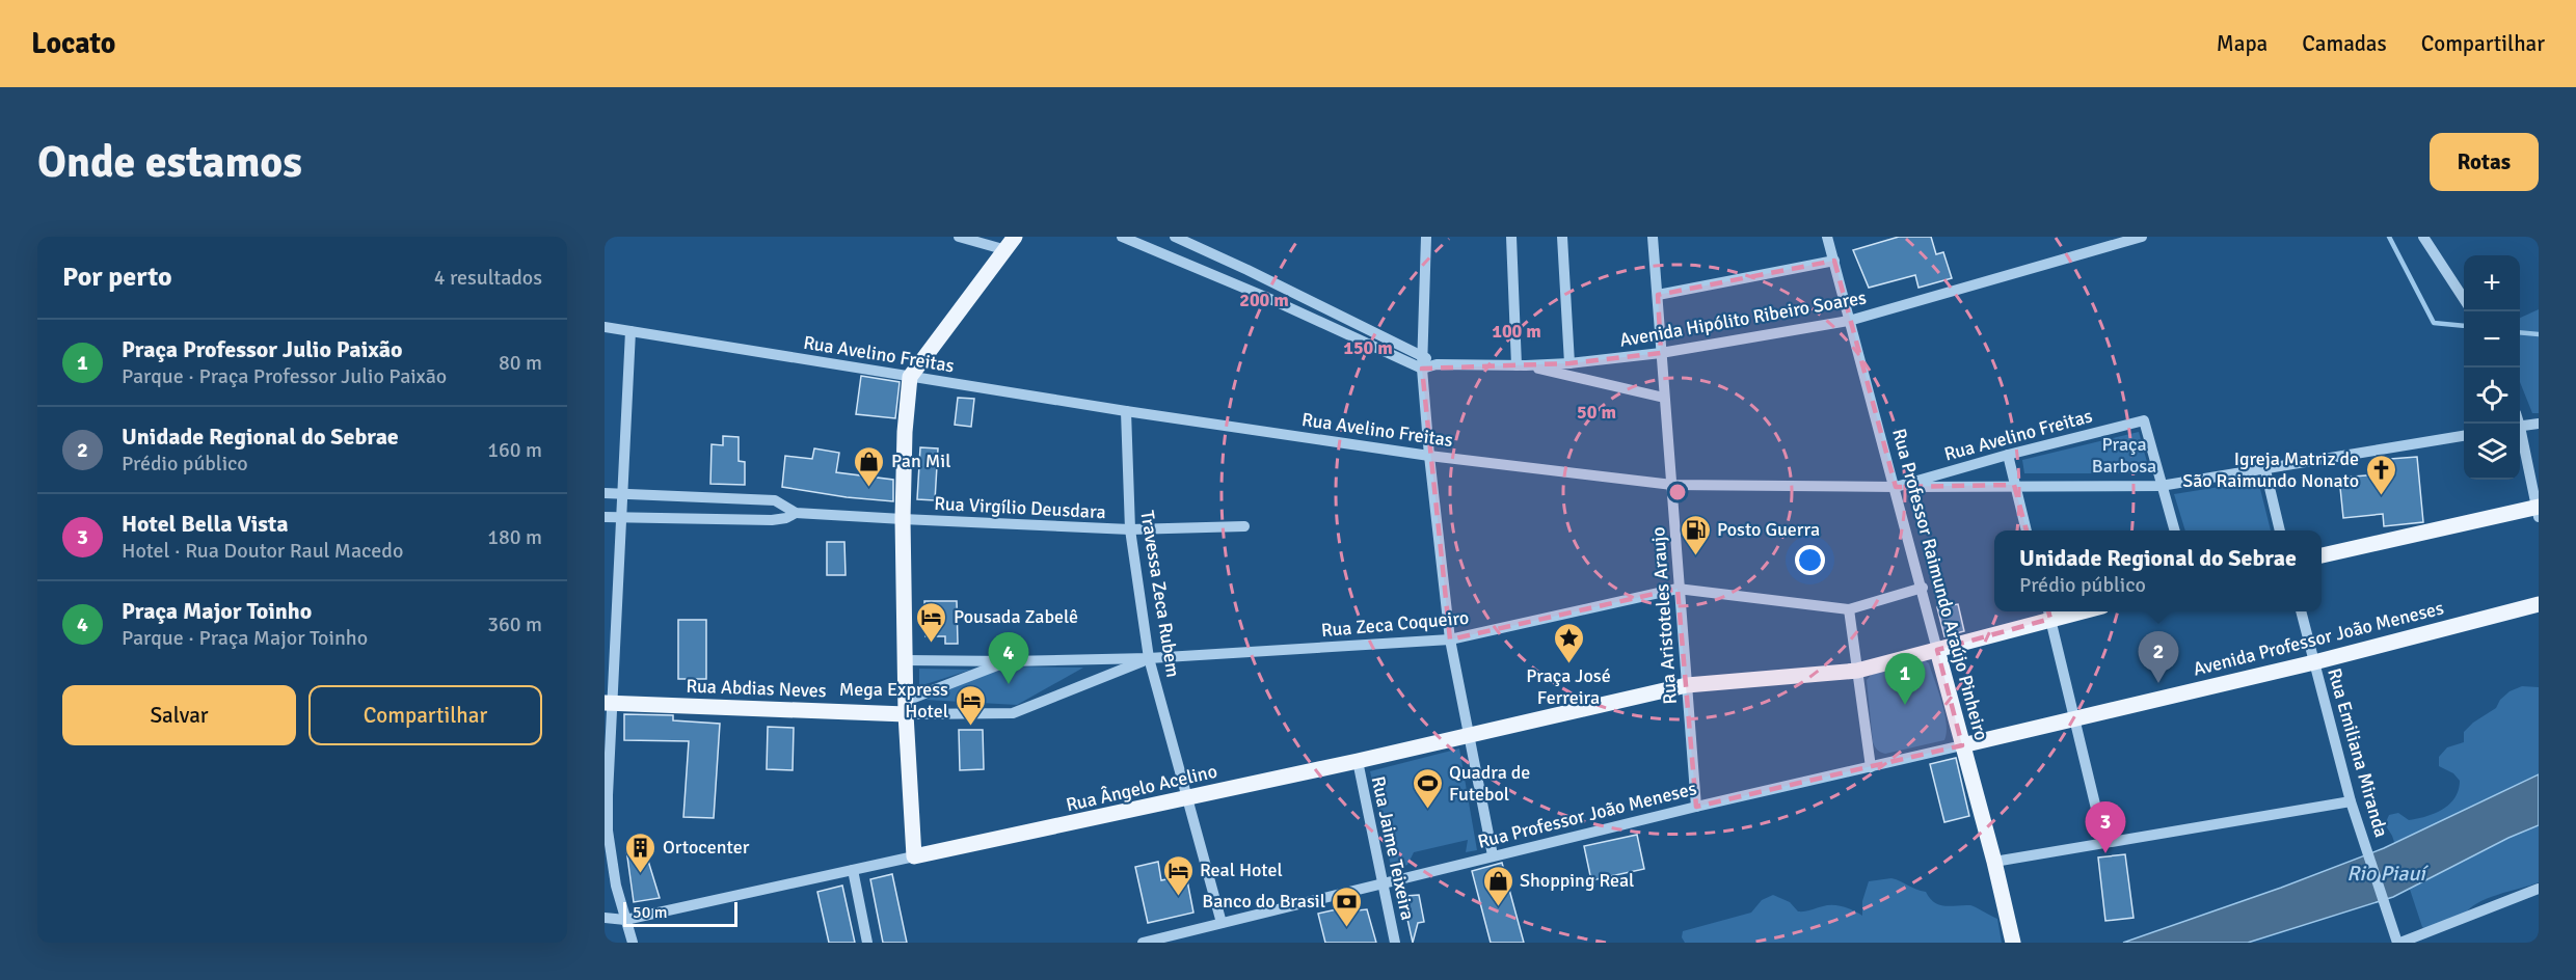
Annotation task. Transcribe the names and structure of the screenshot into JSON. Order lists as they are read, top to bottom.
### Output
{
  "streets": {
    "main road": [
      "Rua Professor Raimundo Araújo Pinheiro",
      "Avenida Professor João Meneses",
      "Rua Abdias Neves",
      "Rua Ângelo Acelino"
    ],
    "street": [
      "Avenida Hipólito Ribeiro Soares",
      "Rua Avelino Freitas",
      "Rua Virgílio Deusdara",
      "Travessa Zeca Rubem",
      "Rua Aristoteles Araujo",
      "Rua Zeca Coqueiro",
      "Rua Emiliana Miranda",
      "Rua Professor João Meneses",
      "Rua Jaime Teixeira"
    ]
  },
  "crossings": [
    ["Avenida Hipólito Ribeiro Soares", "Rua Professor Raimundo Araújo Pinheiro"],
    ["Avenida Hipólito Ribeiro Soares", "Rua Aristoteles Araujo"],
    ["Rua Avelino Freitas", "Rua Professor Raimundo Araújo Pinheiro"],
    ["Rua Avelino Freitas", "Travessa Zeca Rubem"],
    ["Rua Avelino Freitas", "Rua Aristoteles Araujo"],
    ["Rua Virgílio Deusdara", "Travessa Zeca Rubem"],
    ["Rua Professor Raimundo Araújo Pinheiro", "Avenida Professor João Meneses"],
    ["Rua Professor Raimundo Araújo Pinheiro", "Rua Ângelo Acelino"],
    ["Rua Professor Raimundo Araújo Pinheiro", "Rua Professor João Meneses"],
    ["Travessa Zeca Rubem", "Rua Zeca Coqueiro"],
    ["Travessa Zeca Rubem", "Rua Ângelo Acelino"],
    ["Travessa Zeca Rubem", "Rua Professor João Meneses"],
    ["Rua Aristoteles Araujo", "Rua Zeca Coqueiro"],
    ["Rua Aristoteles Araujo", "Rua Ângelo Acelino"],
    ["Rua Aristoteles Araujo", "Rua Professor João Meneses"],
    ["Avenida Professor João Meneses", "Rua Emiliana Miranda"],
    ["Avenida Professor João Meneses", "Rua Professor João Meneses"],
    ["Rua Ângelo Acelino", "Rua Jaime Teixeira"],
    ["Rua Professor João Meneses", "Rua Jaime Teixeira"]
  ],
  "water": ["Rio Piauí"],
  "parks": ["Praça Barbosa"],
  "places": {
    "shop": ["Pan Mil", "Shopping Real"],
    "church": ["Igreja Matriz de São Raimundo Nonato"],
    "fuel station": ["Posto Guerra"],
    "hotel": ["Pousada Zabelê", "Mega Express Hotel", "Real Hotel"],
    "place": ["Praça José Ferreira"],
    "sports": ["Quadra de Futebol"],
    "building": ["Ortocenter"],
    "bank": ["Banco do Brasil"]
  },
  "scale_bar": "50 m",
  "page": {
    "header": "Locato",
    "nav": ["Mapa", "Camadas", "Compartilhar"],
    "buttons": [
      "Rotas",
      ["Salvar", "Compartilhar"]
    ],
    "title": "Onde estamos",
    "heading": ["Por perto", "4 resultados"],
    "map_buttons": ["+", "−"],
    "list": [
      {
        "mark": "1",
        "name": "Praça Professor Julio Paixão",
        "note": "Parque · Praça Professor Julio Paixão",
        "value": "80 m"
      },
      {
        "mark": "2",
        "name": "Unidade Regional do Sebrae",
        "note": "Prédio público",
        "value": "160 m"
      },
      {
        "mark": "3",
        "name": "Hotel Bella Vista",
        "note": "Hotel · Rua Doutor Raul Macedo",
        "value": "180 m"
      },
      {
        "mark": "4",
        "name": "Praça Major Toinho",
        "note": "Parque · Praça Major Toinho",
        "value": "360 m"
      }
    ],
    "popup": ["Unidade Regional do Sebrae", "Prédio público"],
    "pins": [
      "2",
      "4",
      "1",
      "3"
    ],
    "scale": "50 m"
  },
  "rings": [
    "200 m",
    "100 m",
    "150 m",
    "50 m"
  ]
}
